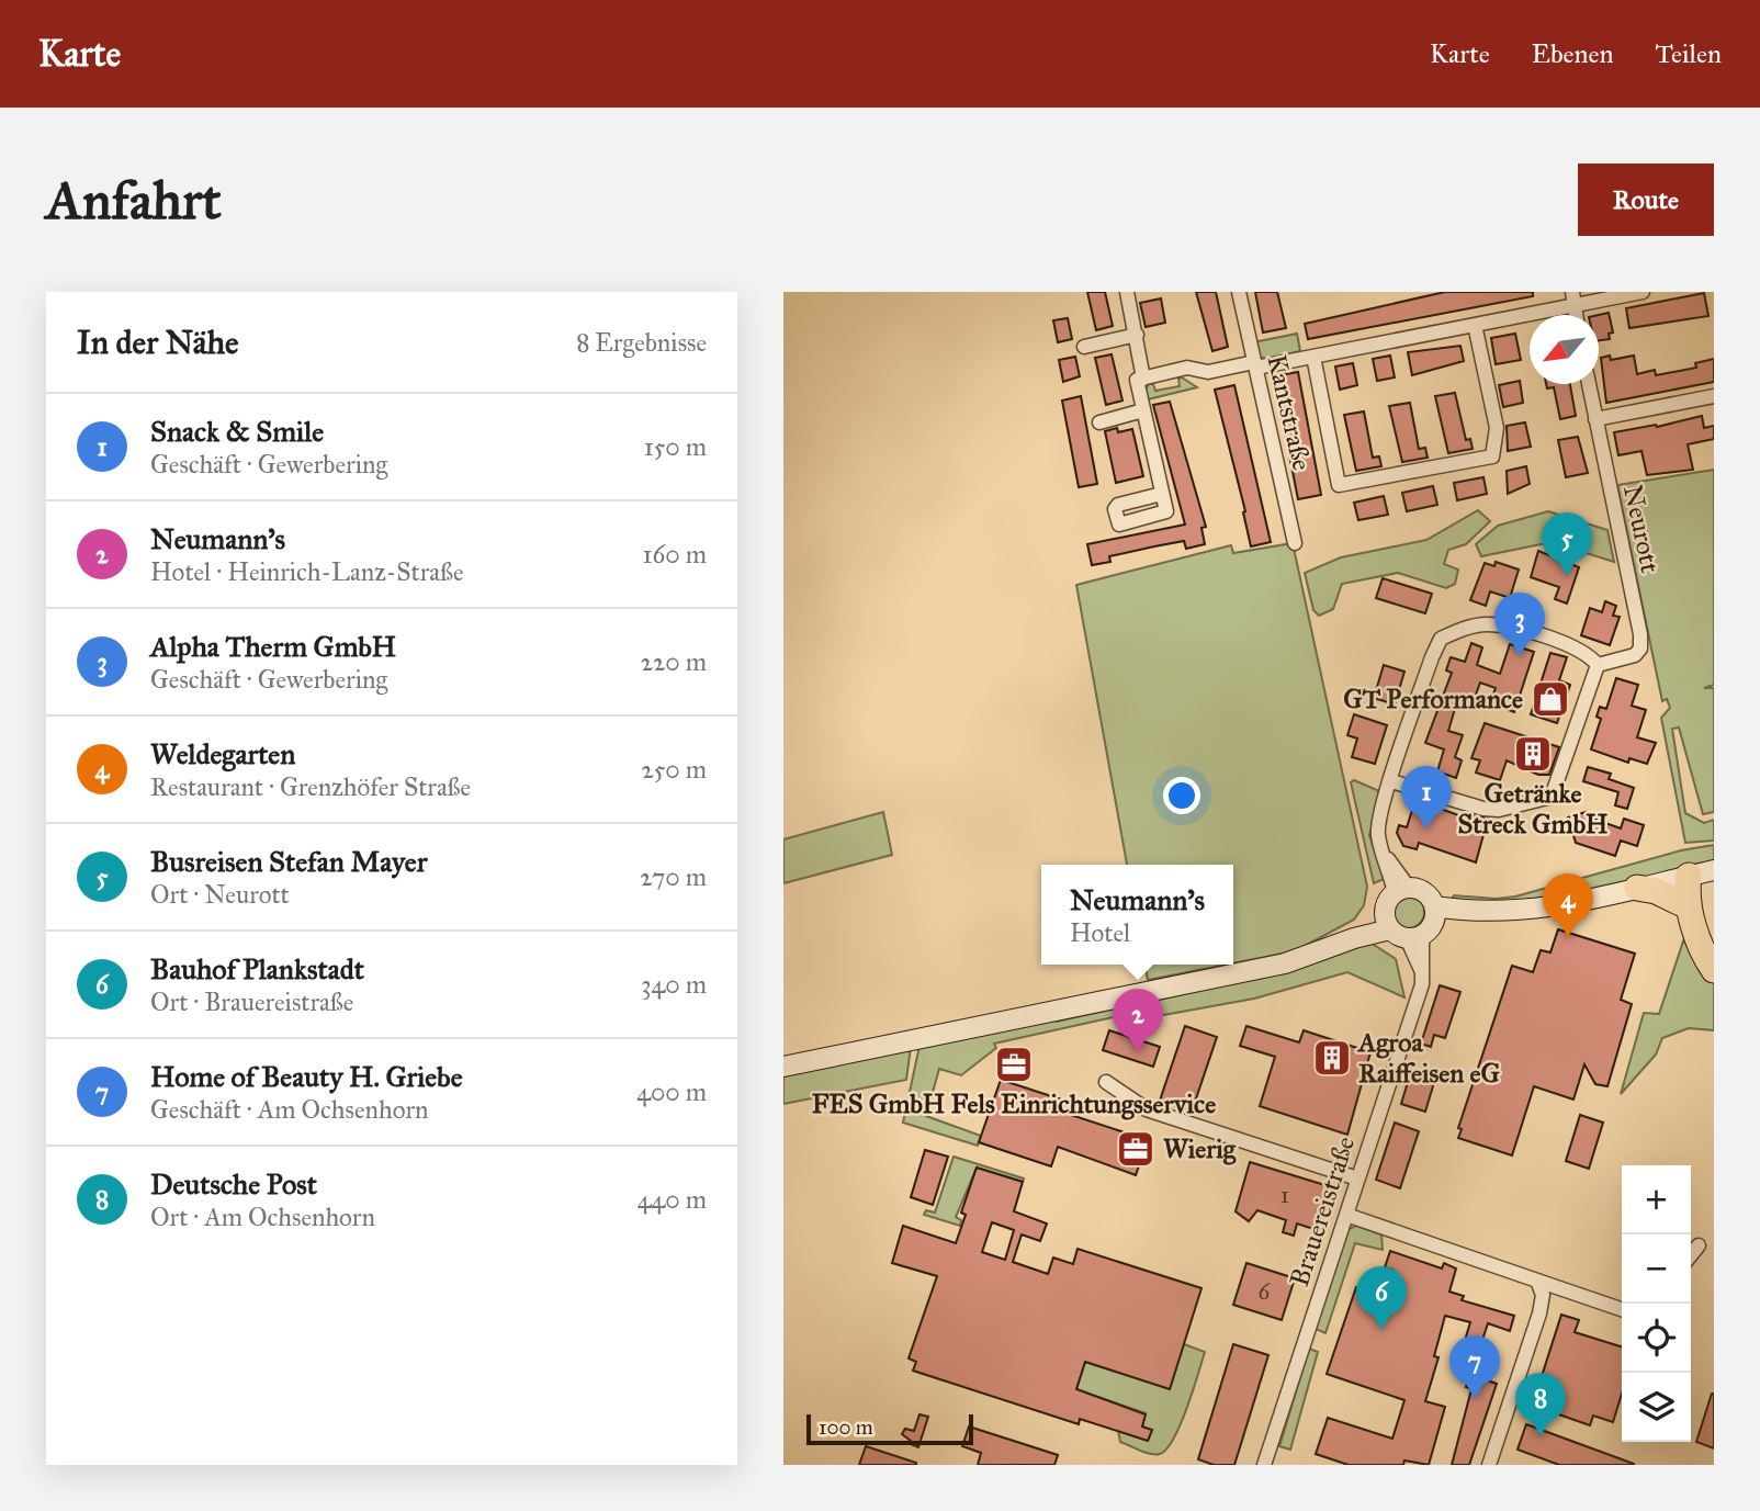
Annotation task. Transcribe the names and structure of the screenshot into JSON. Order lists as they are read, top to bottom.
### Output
{
  "streets": {
    "street": ["Kantstraße", "Neurott", "Brauereistraße"]
  },
  "places": {
    "shop": ["GT Performance"],
    "building": ["Getränke Streck GmbH", "Agroa Raiffeisen eG"],
    "office": ["FES GmbH Fels Einrichtungsservice", "Wierig"]
  },
  "house_numbers": ["1", "6"],
  "scale_bar": "100 m",
  "north": "bottom left",
  "page": {
    "header": "Karte",
    "nav": ["Karte", "Ebenen", "Teilen"],
    "buttons": "Route",
    "title": "Anfahrt",
    "heading": ["In der Nähe", "8 Ergebnisse"],
    "list": [
      {
        "mark": "1",
        "name": "Snack & Smile",
        "note": "Geschäft · Gewerbering",
        "value": "150 m"
      },
      {
        "mark": "2",
        "name": "Neumann’s",
        "note": "Hotel · Heinrich-Lanz-Straße",
        "value": "160 m"
      },
      {
        "mark": "3",
        "name": "Alpha Therm GmbH",
        "note": "Geschäft · Gewerbering",
        "value": "220 m"
      },
      {
        "mark": "4",
        "name": "Weldegarten",
        "note": "Restaurant · Grenzhöfer Straße",
        "value": "250 m"
      },
      {
        "mark": "5",
        "name": "Busreisen Stefan Mayer",
        "note": "Ort · Neurott",
        "value": "270 m"
      },
      {
        "mark": "6",
        "name": "Bauhof Plankstadt",
        "note": "Ort · Brauereistraße",
        "value": "340 m"
      },
      {
        "mark": "7",
        "name": "Home of Beauty H. Griebe",
        "note": "Geschäft · Am Ochsenhorn",
        "value": "400 m"
      },
      {
        "mark": "8",
        "name": "Deutsche Post",
        "note": "Ort · Am Ochsenhorn",
        "value": "440 m"
      }
    ],
    "pins": [
      "5",
      "3",
      "1",
      "4",
      "2",
      "6",
      "7",
      "8"
    ],
    "popup": ["Neumann’s", "Hotel"],
    "map_buttons": ["+", "−"],
    "scale": "100 m"
  }
}
